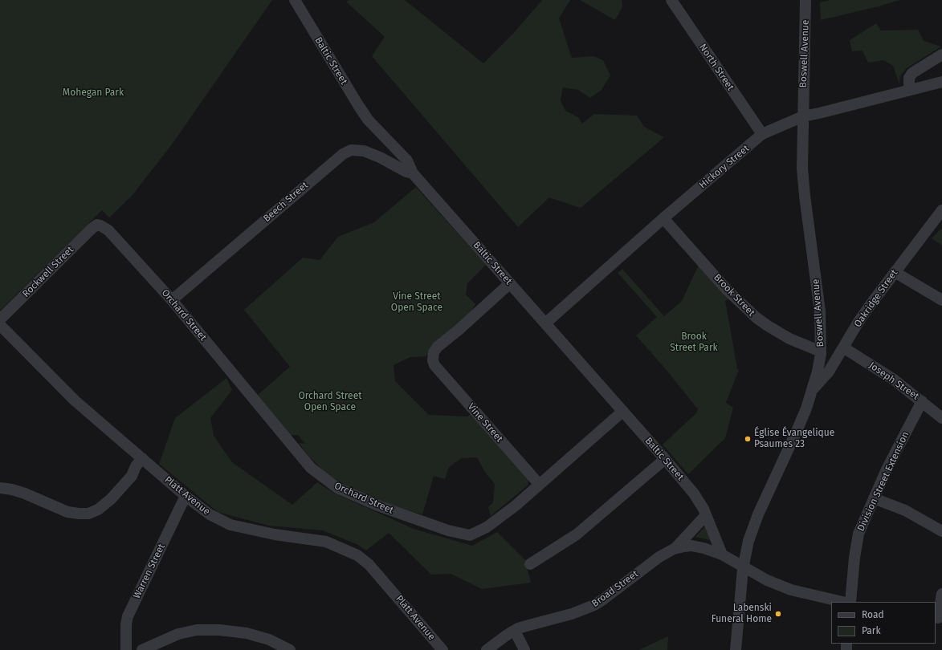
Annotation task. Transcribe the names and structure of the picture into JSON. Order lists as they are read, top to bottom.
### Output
{
  "streets": {
    "street": [
      "Boswell Avenue",
      "Baltic Street",
      "North Street",
      "Hickory Street",
      "Beech Street",
      "Rockwell Street",
      "Brook Street",
      "Oakridge Street",
      "Orchard Street",
      "Joseph Street",
      "Vine Street",
      "Division Street Extension",
      "Platt Avenue",
      "Warren Street",
      "Broad Street"
    ]
  },
  "crossings": [
    ["Boswell Avenue", "Hickory Street"],
    ["Boswell Avenue", "Brook Street"],
    ["Boswell Avenue", "Oakridge Street"],
    ["Boswell Avenue", "Broad Street"],
    ["Baltic Street", "Hickory Street"],
    ["Baltic Street", "Beech Street"],
    ["Baltic Street", "Orchard Street"],
    ["Baltic Street", "Vine Street"],
    ["Baltic Street", "Broad Street"],
    ["North Street", "Hickory Street"],
    ["Hickory Street", "Brook Street"],
    ["Beech Street", "Orchard Street"],
    ["Rockwell Street", "Orchard Street"],
    ["Oakridge Street", "Joseph Street"],
    ["Orchard Street", "Vine Street"],
    ["Joseph Street", "Division Street Extension"],
    ["Platt Avenue", "Warren Street"]
  ],
  "parks": [
    "Mohegan Park",
    "Vine Street Open Space",
    "Brook Street Park",
    "Orchard Street Open Space"
  ],
  "places": ["Église Évangelique Psaumes 23", "Labenski Funeral Home"],
  "legend": ["Road", "Park"]
}
